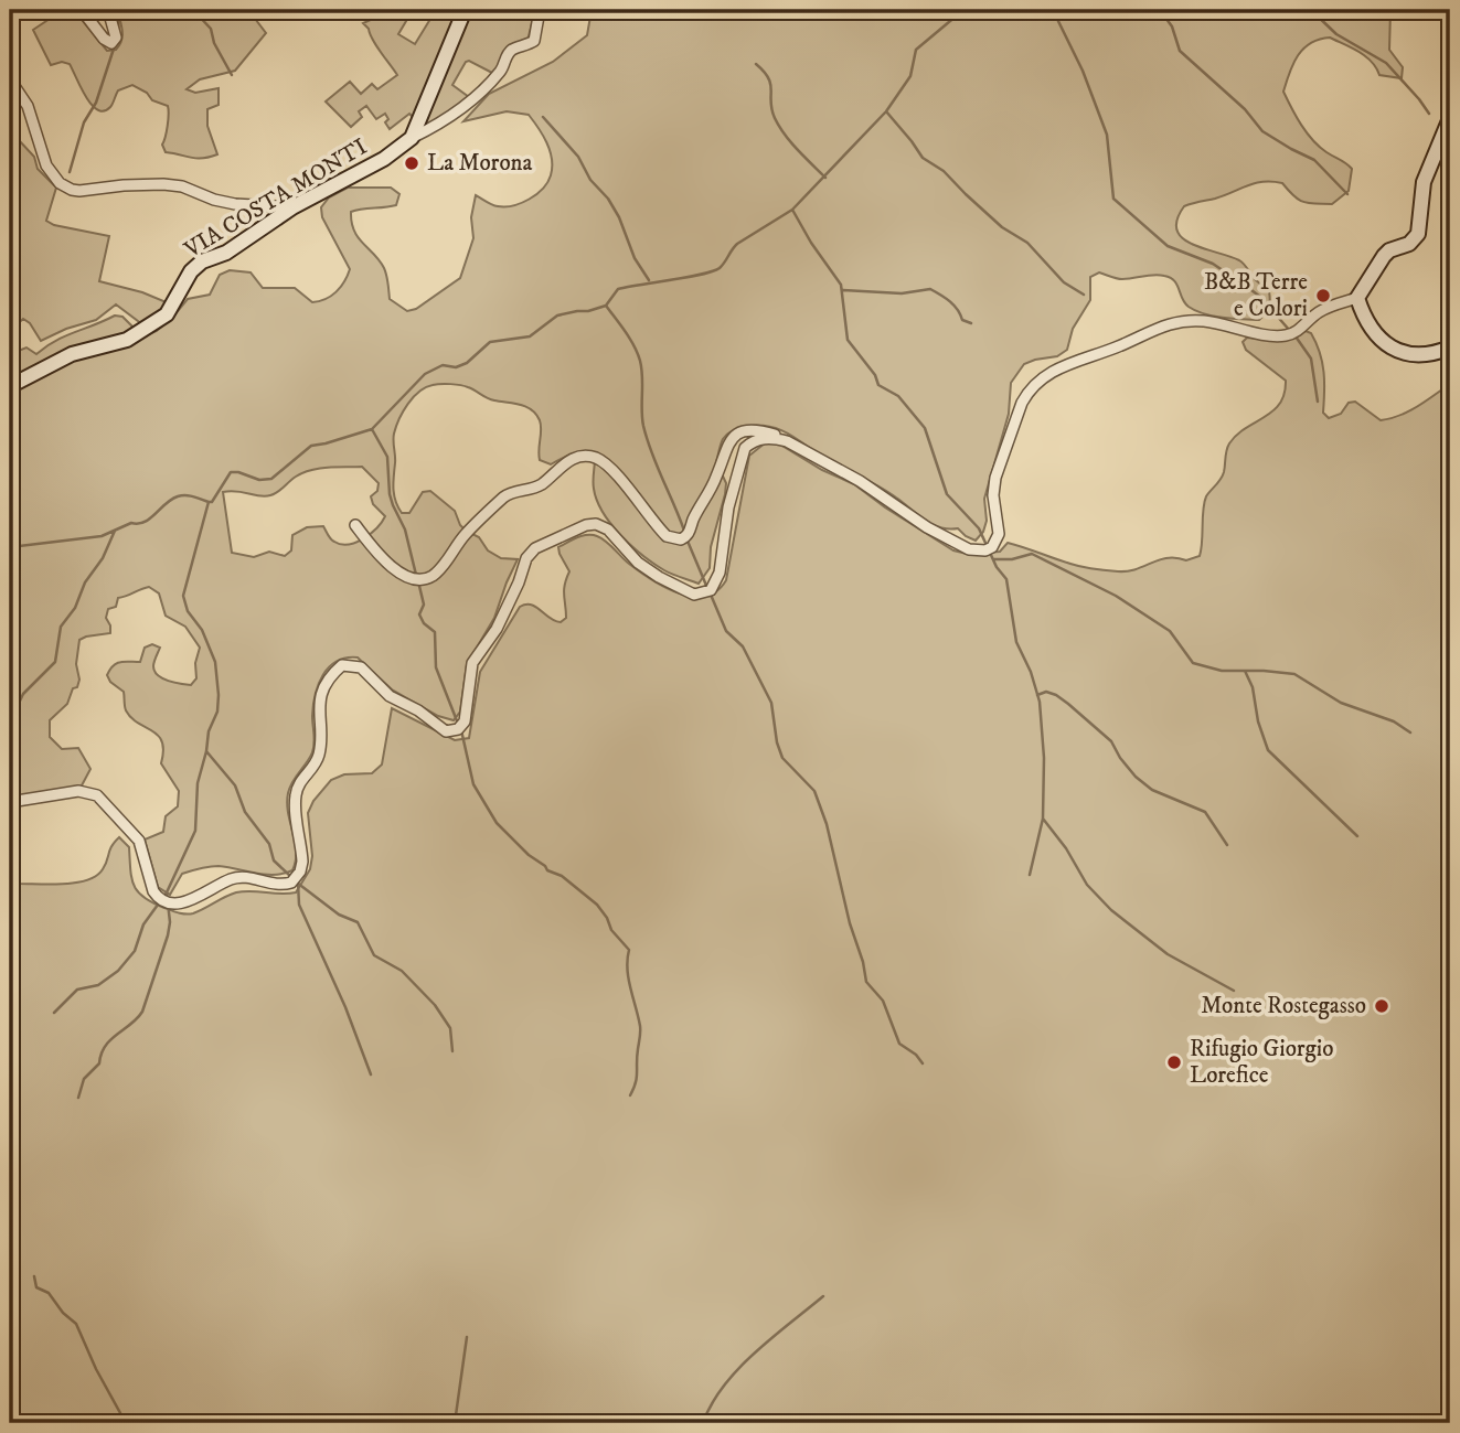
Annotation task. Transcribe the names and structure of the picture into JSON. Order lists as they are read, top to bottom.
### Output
{
  "streets": {
    "street": ["VIA COSTA MONTI"]
  },
  "places": [
    "La Morona",
    "B&B Terre e Colori",
    "Monte Rostegasso",
    "Rifugio Giorgio Lorefice"
  ]
}
